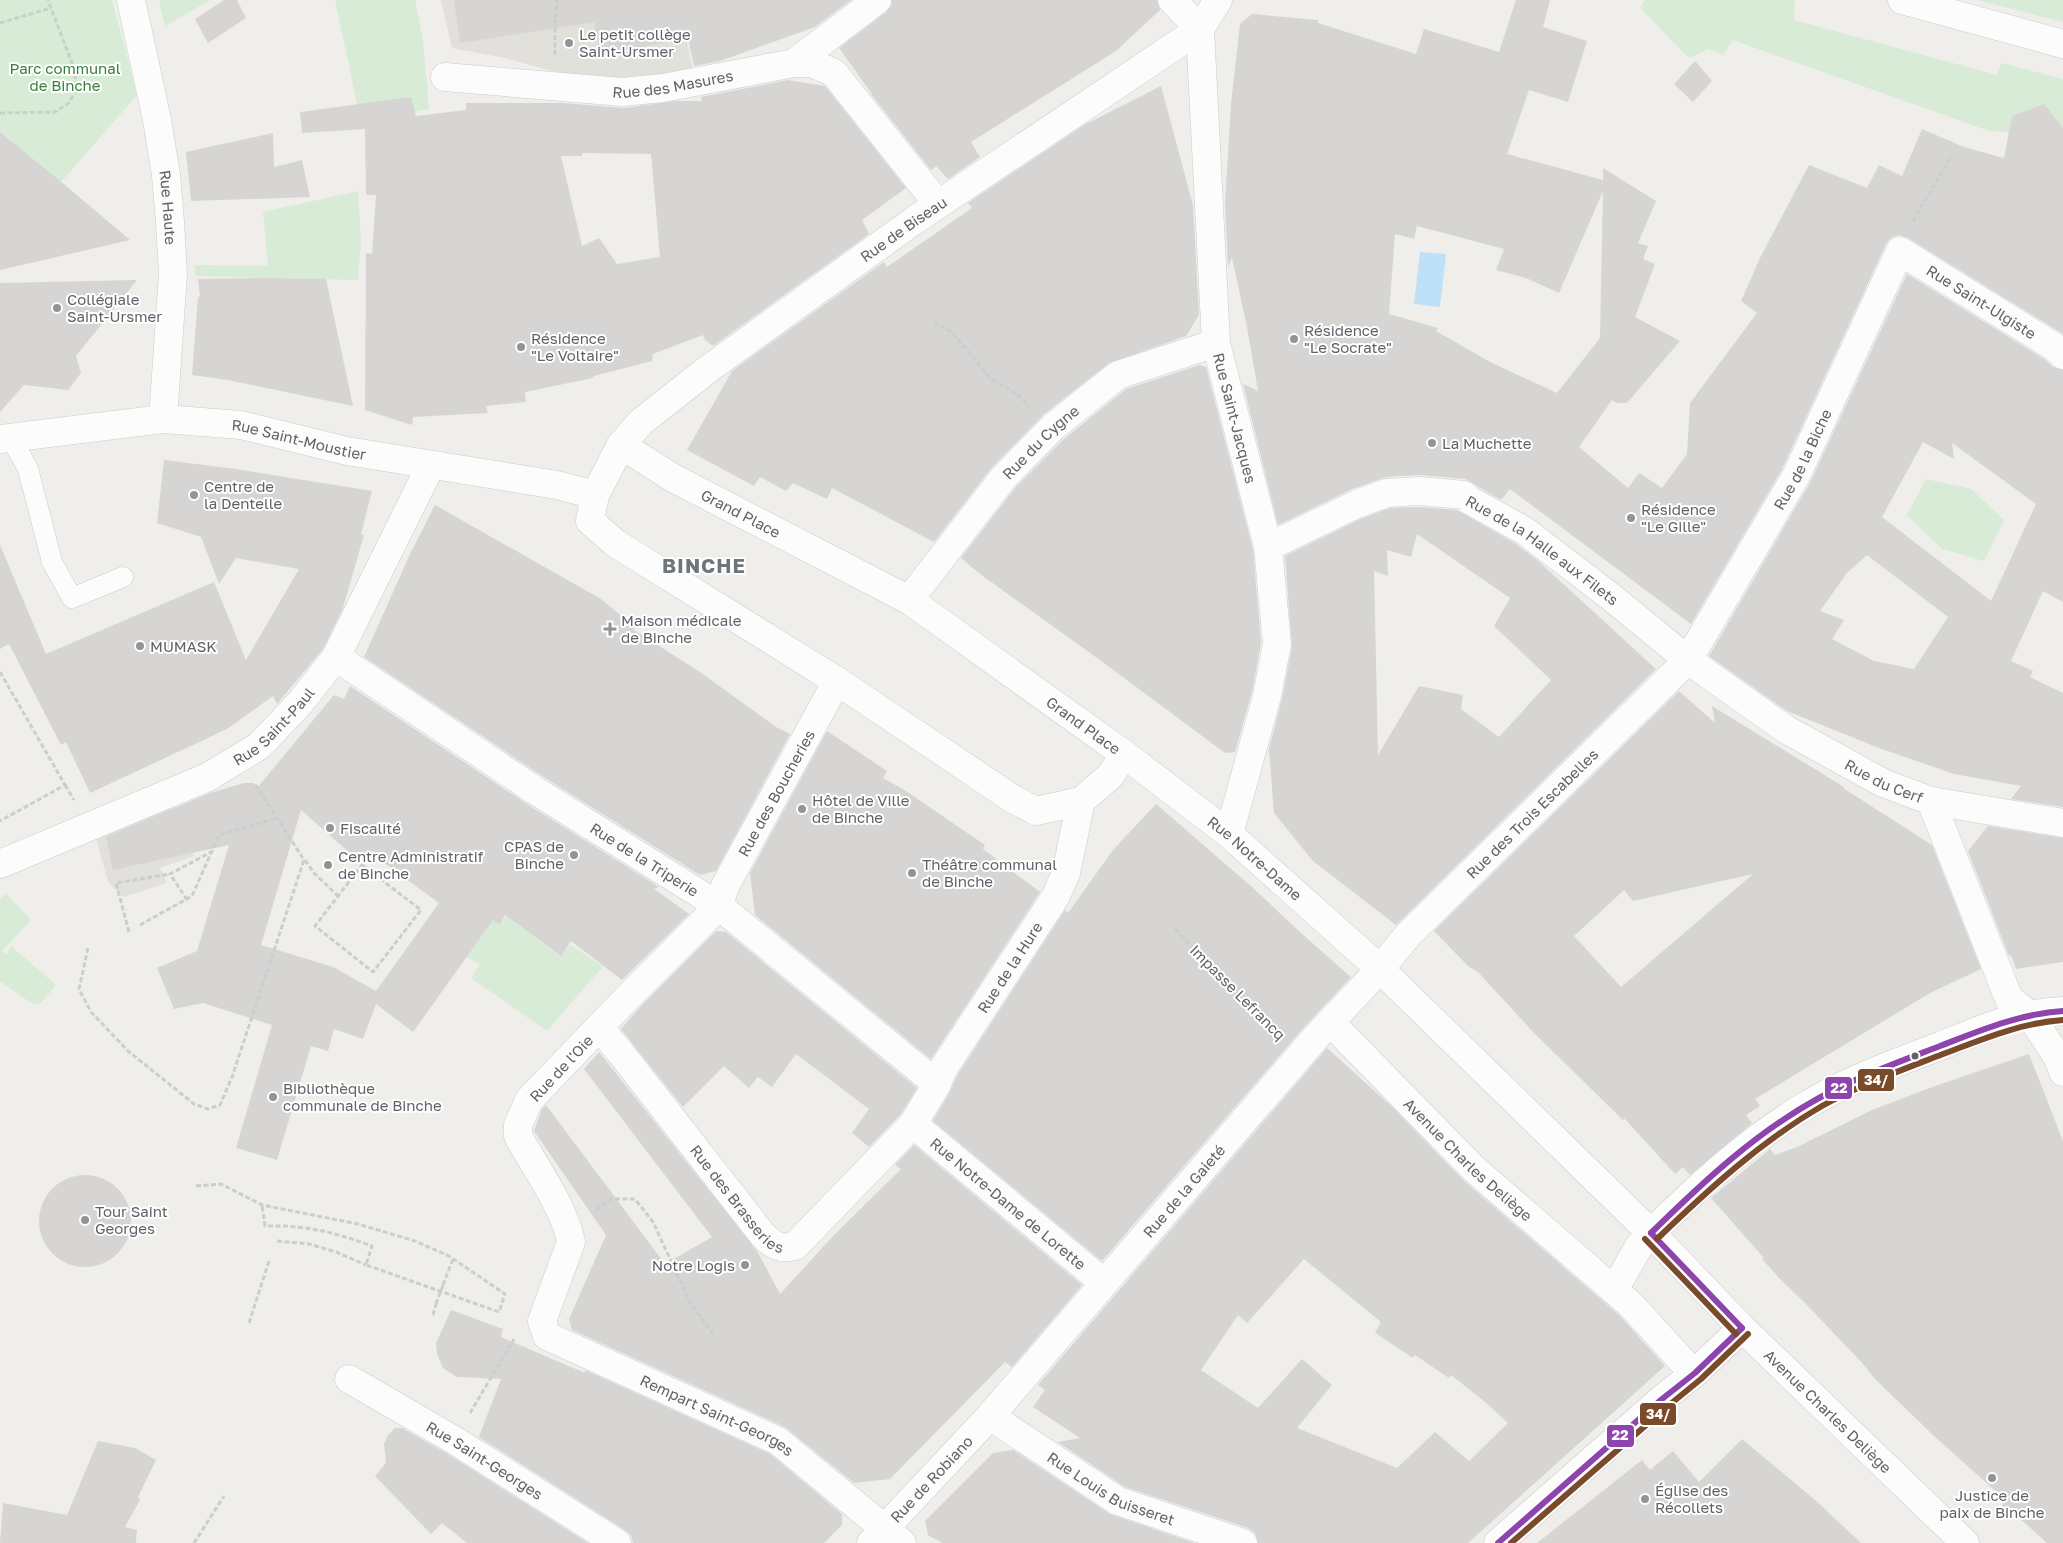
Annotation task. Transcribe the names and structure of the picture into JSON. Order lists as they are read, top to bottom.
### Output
{
  "streets": {
    "street": [
      "Rue des Masures",
      "Rue Haute",
      "Rue de Biseau",
      "Rue Saint-Ulgiste",
      "Rue Saint-Jacques",
      "Rue Saint-Moustier",
      "Rue du Cygne",
      "Rue de la Biche",
      "Grand Place",
      "Rue de la Halle aux Filets",
      "Rue Saint-Paul",
      "Rue du Cerf",
      "Rue des Boucheries",
      "Rue des Trois Escabelles",
      "Rue Notre-Dame",
      "Rue de la Triperie",
      "Rue de la Hure",
      "Rue de l'Oie",
      "Avenue Charles Deliège",
      "Rue de la Gaieté",
      "Rue des Brasseries",
      "Rue Notre-Dame de Lorette",
      "Rempart Saint-Georges",
      "Rue Saint-Georges",
      "Rue de Robiano",
      "Rue Louis Buisseret"
    ],
    "path": ["Impasse Lefrancq"]
  },
  "crossings": [
    ["Rue Haute", "Rue Saint-Moustier"],
    ["Rue de Biseau", "Rue Saint-Jacques"],
    ["Rue de Biseau", "Grand Place"],
    ["Rue Saint-Ulgiste", "Rue de la Biche"],
    ["Rue Saint-Jacques", "Rue du Cygne"],
    ["Rue Saint-Jacques", "Rue de la Halle aux Filets"],
    ["Rue Saint-Jacques", "Rue Notre-Dame"],
    ["Rue Saint-Moustier", "Grand Place"],
    ["Rue Saint-Moustier", "Rue Saint-Paul"],
    ["Rue du Cygne", "Grand Place"],
    ["Rue de la Biche", "Rue de la Halle aux Filets"],
    ["Rue de la Biche", "Rue du Cerf"],
    ["Rue de la Biche", "Rue des Trois Escabelles"],
    ["Grand Place", "Rue des Boucheries"],
    ["Grand Place", "Rue Notre-Dame"],
    ["Grand Place", "Rue de la Hure"],
    ["Rue de la Halle aux Filets", "Rue du Cerf"],
    ["Rue de la Halle aux Filets", "Rue des Trois Escabelles"],
    ["Rue Saint-Paul", "Rue de la Triperie"],
    ["Rue du Cerf", "Rue des Trois Escabelles"],
    ["Rue des Boucheries", "Rue de la Triperie"],
    ["Rue des Boucheries", "Rue de l'Oie"],
    ["Rue des Trois Escabelles", "Rue Notre-Dame"],
    ["Rue des Trois Escabelles", "Avenue Charles Deliège"],
    ["Rue des Trois Escabelles", "Rue de la Gaieté"],
    ["Rue Notre-Dame", "Avenue Charles Deliège"],
    ["Rue Notre-Dame", "Rue de la Gaieté"],
    ["Rue de la Triperie", "Rue de la Hure"],
    ["Rue de la Triperie", "Rue de l'Oie"],
    ["Rue de la Hure", "Rue des Brasseries"],
    ["Rue de la Hure", "Rue Notre-Dame de Lorette"],
    ["Impasse Lefrancq", "Rue de la Gaieté"],
    ["Rue de l'Oie", "Rue des Brasseries"],
    ["Avenue Charles Deliège", "Rue de la Gaieté"],
    ["Rue de la Gaieté", "Rue Notre-Dame de Lorette"],
    ["Rue de la Gaieté", "Rue de Robiano"],
    ["Rue de la Gaieté", "Rue Louis Buisseret"],
    ["Rue des Brasseries", "Rue Notre-Dame de Lorette"],
    ["Rempart Saint-Georges", "Rue de Robiano"],
    ["Rue de Robiano", "Rue Louis Buisseret"]
  ],
  "districts": ["BINCHE"],
  "parks": ["Parc communal de Binche"],
  "places": {
    "other": [
      "Le petit collège Saint-Ursmer",
      "Collégiale Saint-Ursmer",
      "Résidence \"Le Socrate\"",
      "Résidence \"Le Voltaire\"",
      "La Muchette",
      "Centre de la Dentelle",
      "Résidence \"Le Gille\"",
      "MUMASK",
      "Hôtel de Ville de Binche",
      "Fiscalité",
      "CPAS de Binche",
      "Centre Administratif de Binche",
      "Théâtre communal de Binche",
      "Bibliothèque communale de Binche",
      "Tour Saint Georges",
      "Notre Logis",
      "Justice de paix de Binche",
      "Église des Récollets"
    ],
    "health": ["Maison médicale de Binche"]
  },
  "lines": ["transit line 22", "transit line 34/"]
}
